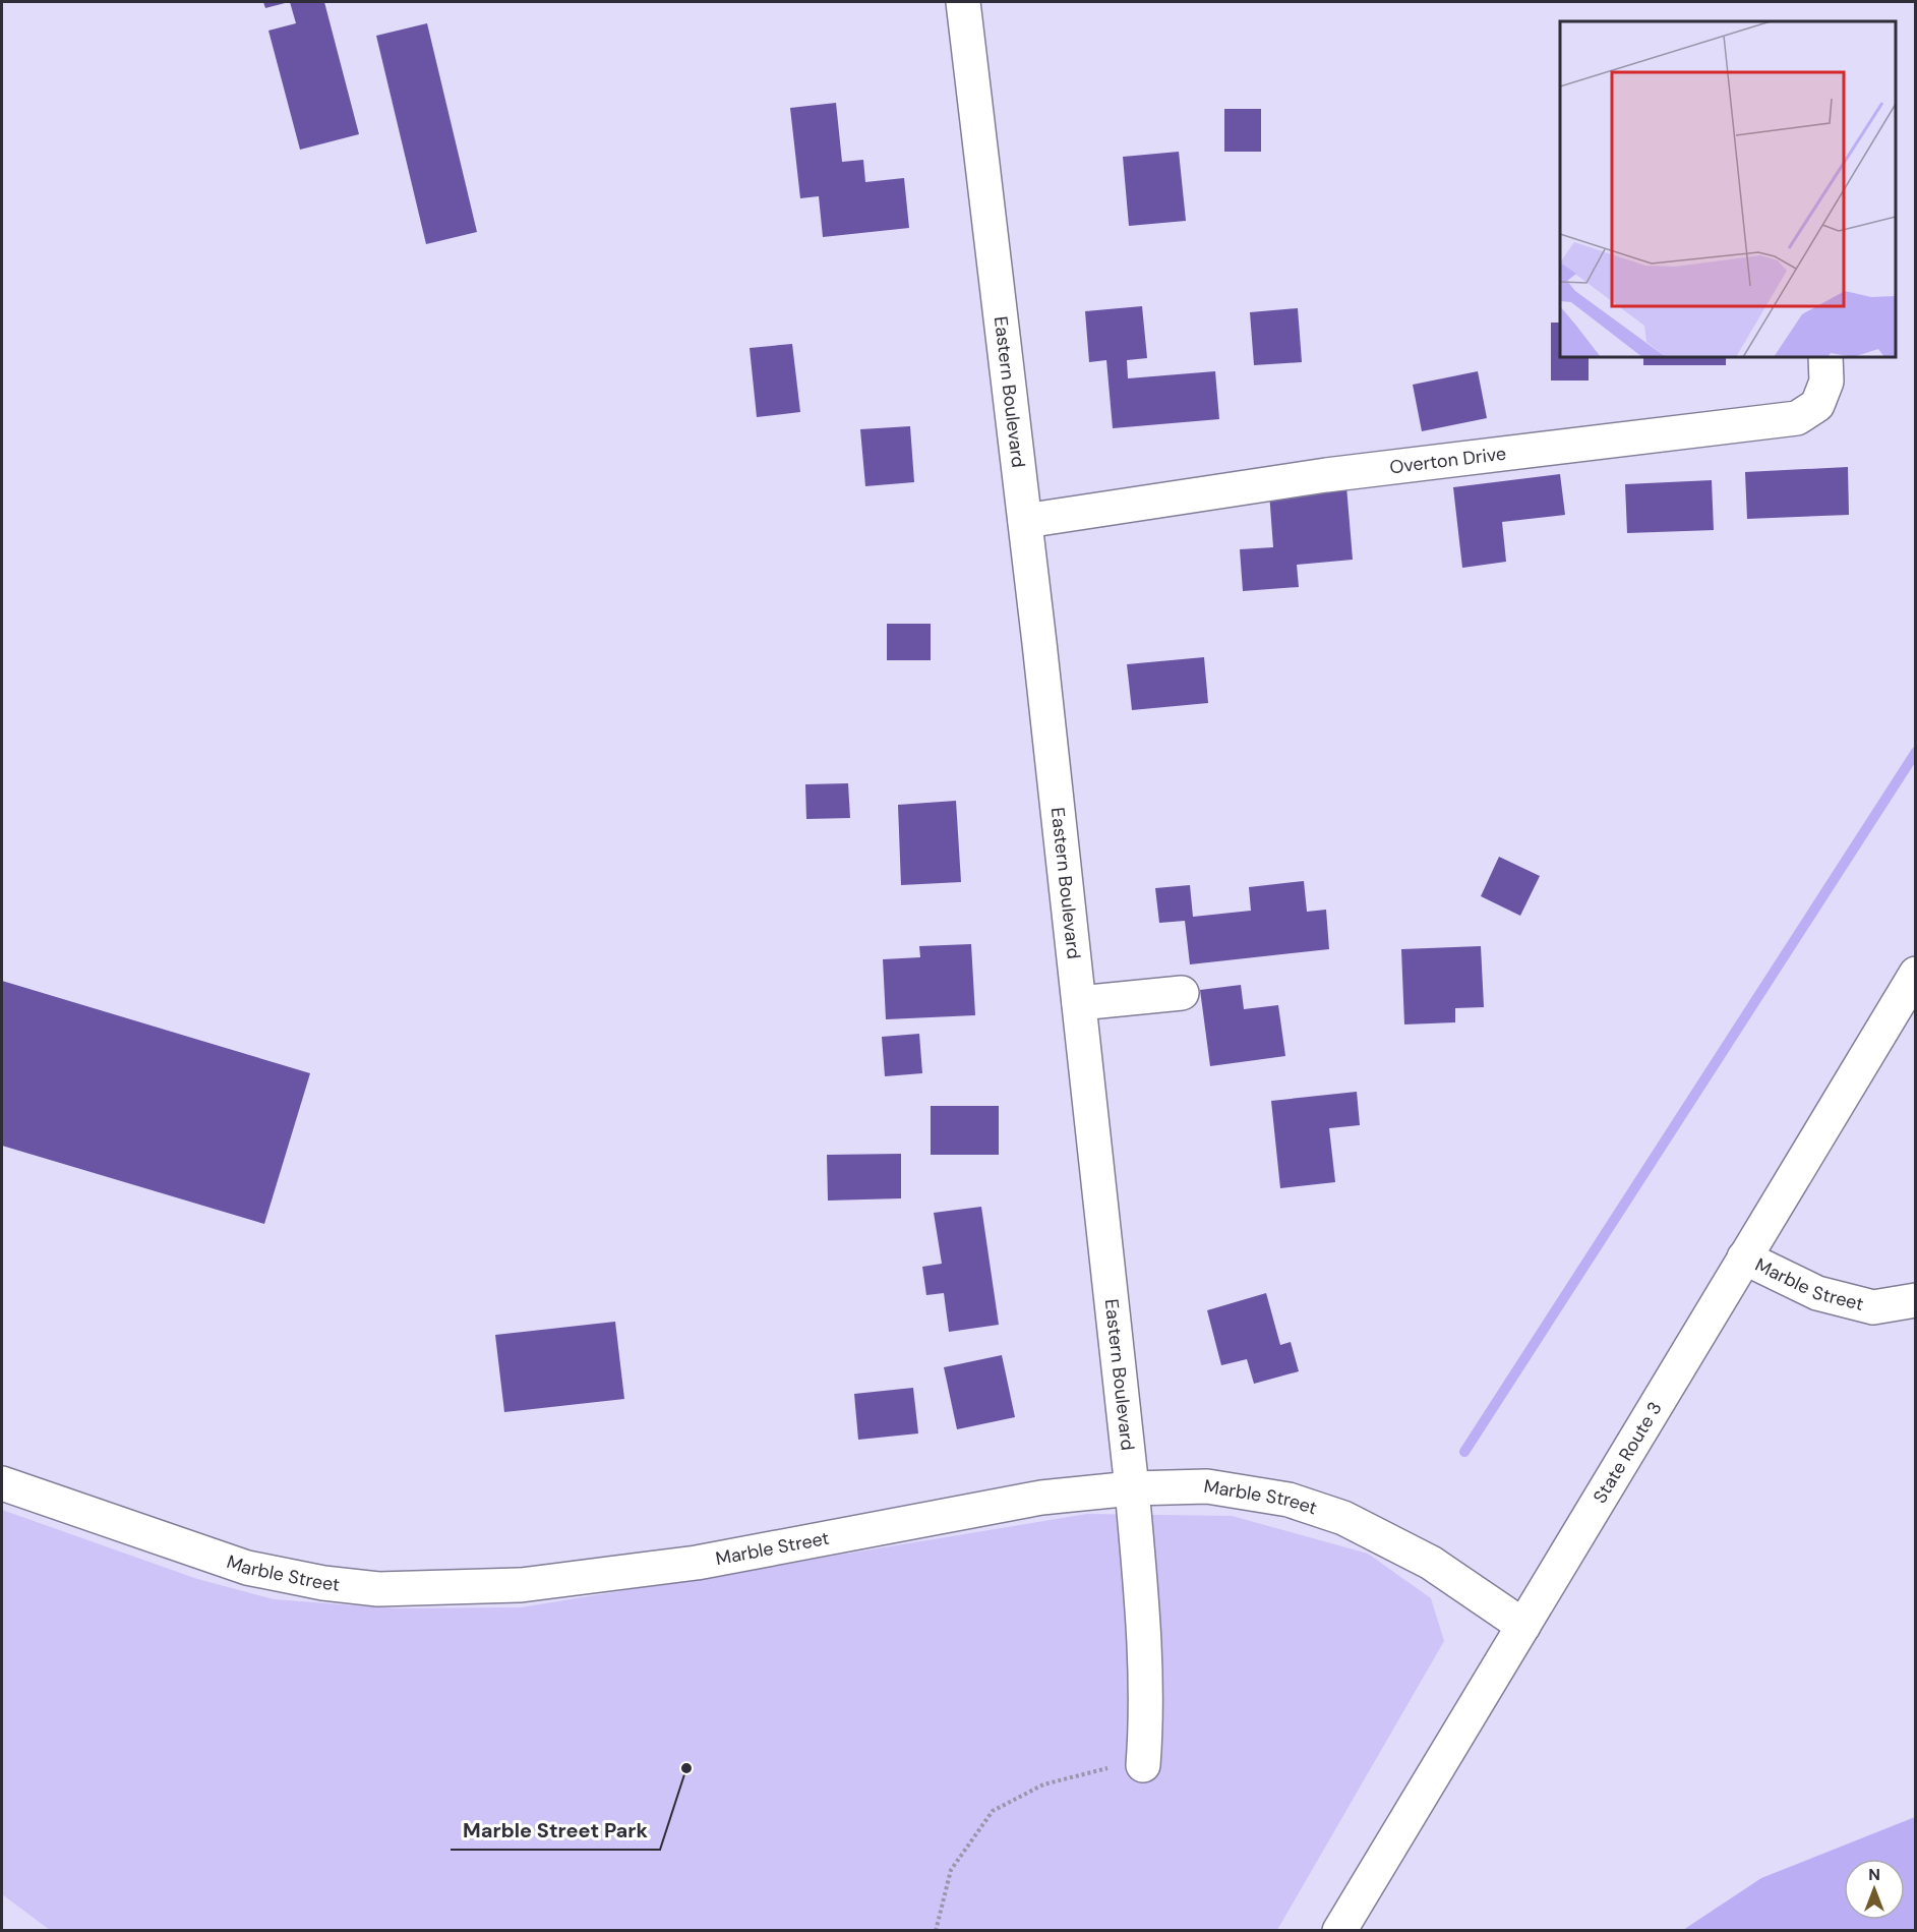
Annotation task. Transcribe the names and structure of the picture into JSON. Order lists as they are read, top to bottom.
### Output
{
  "streets": {
    "street": [
      "Eastern Boulevard",
      "Overton Drive",
      "Marble Street",
      "State Route 3"
    ]
  },
  "crossings": [
    ["Eastern Boulevard", "Overton Drive"],
    ["Eastern Boulevard", "Marble Street"],
    ["Marble Street", "State Route 3"]
  ],
  "places": ["Marble Street Park"],
  "north": "top"
}
